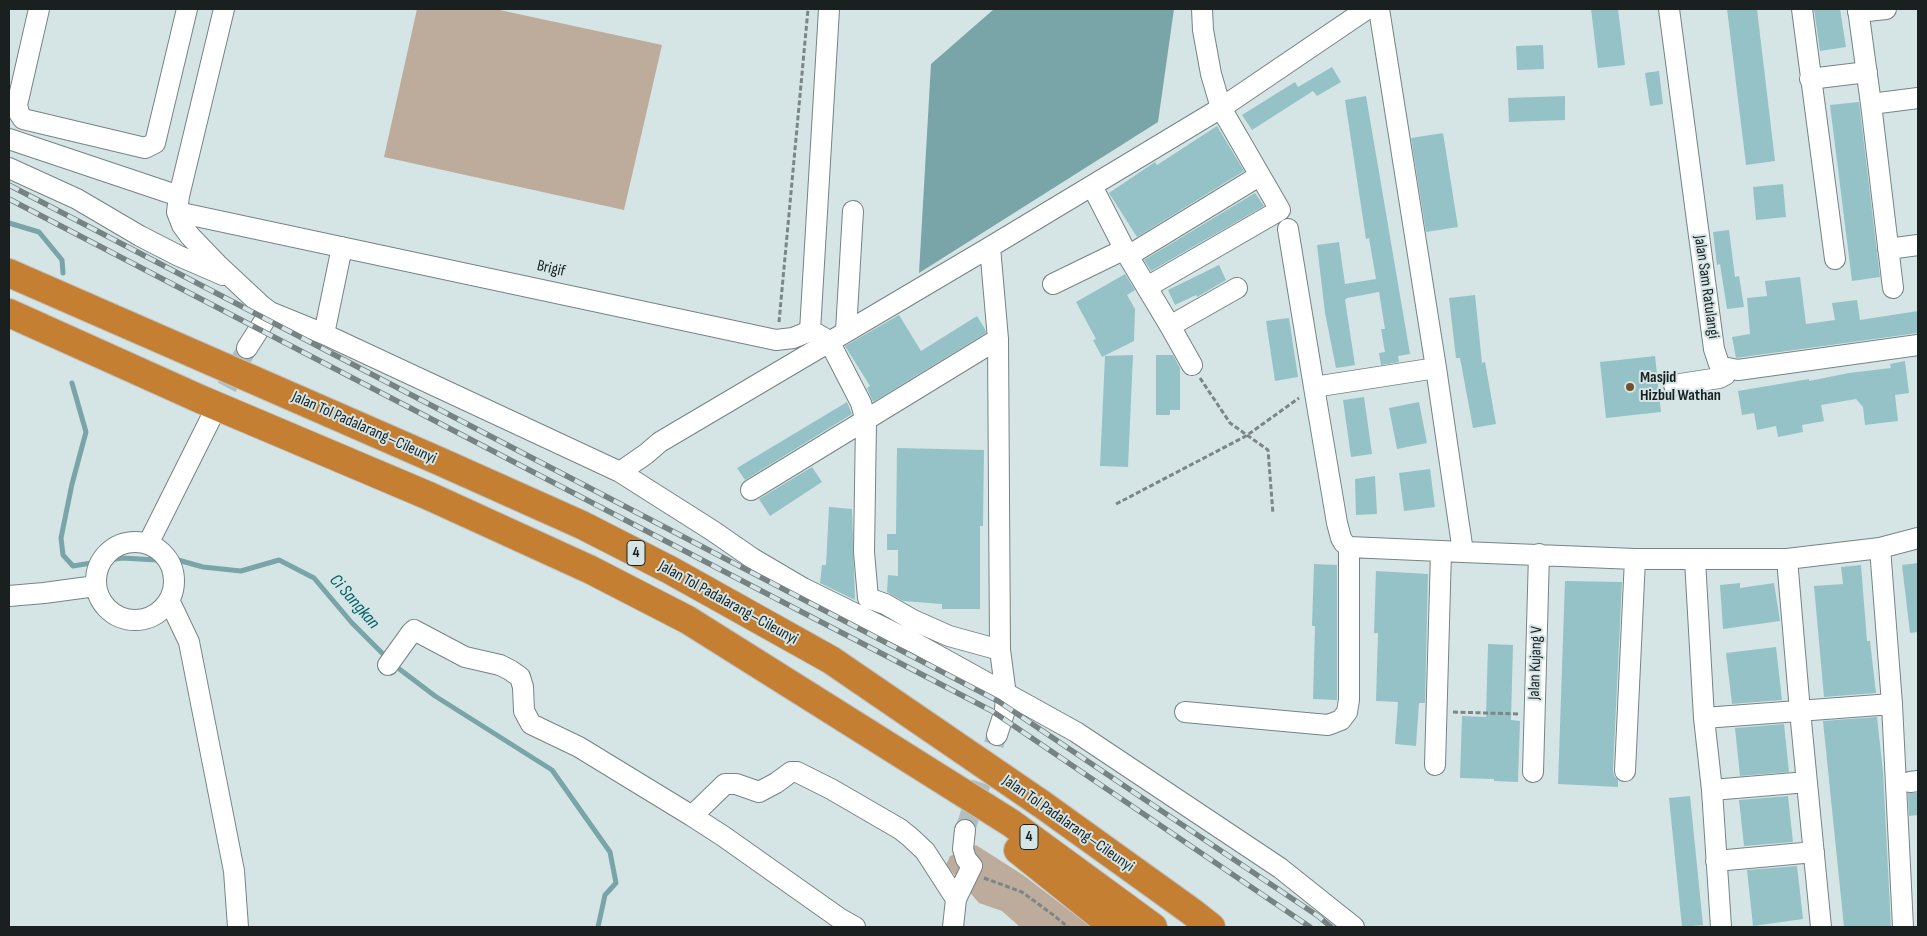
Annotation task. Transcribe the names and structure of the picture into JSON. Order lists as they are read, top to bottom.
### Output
{
  "streets": {
    "highway": ["Jalan Tol Padalarang–Cileunyi", "4"],
    "street": ["Jalan Sam Ratulangi", "Jalan Kujang V"]
  },
  "water": ["Ci Sangkan"],
  "places": ["Masjid Hizbul Wathan"]
}
